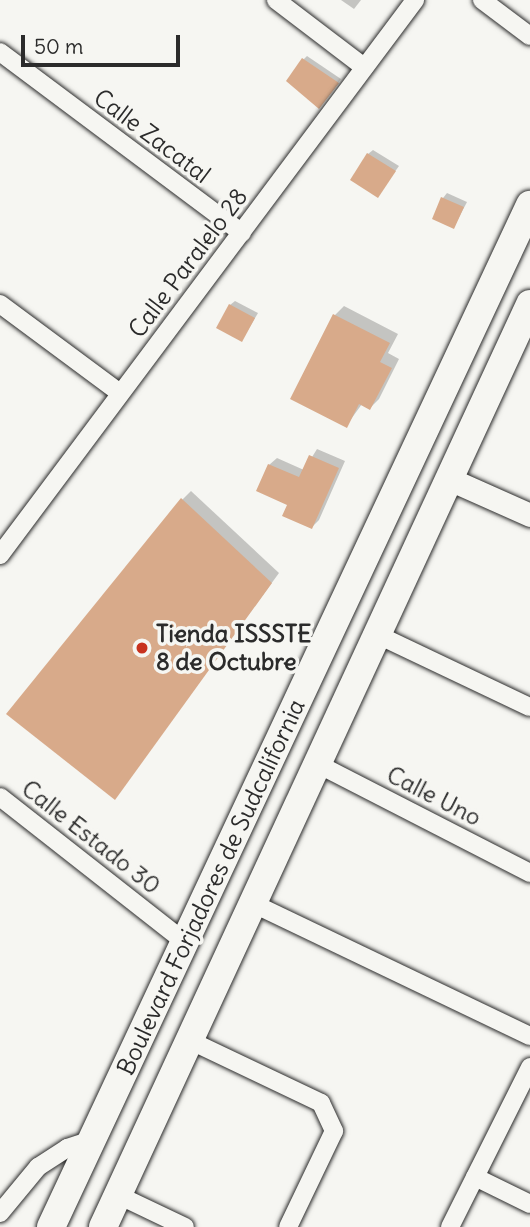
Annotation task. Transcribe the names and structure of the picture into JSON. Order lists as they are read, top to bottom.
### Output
{
  "streets": {
    "main road": ["Boulevard Forjadores de Sudcalifornia"],
    "street": [
      "Calle Zacatal",
      "Calle Paralelo 28",
      "Calle Uno",
      "Calle Estado 30"
    ]
  },
  "crossings": [
    ["Calle Zacatal", "Calle Paralelo 28"],
    ["Calle Uno", "Boulevard Forjadores de Sudcalifornia"],
    ["Calle Estado 30", "Boulevard Forjadores de Sudcalifornia"]
  ],
  "places": ["Tienda ISSSTE 8 de Octubre"],
  "scale_bar": "50 m"
}
